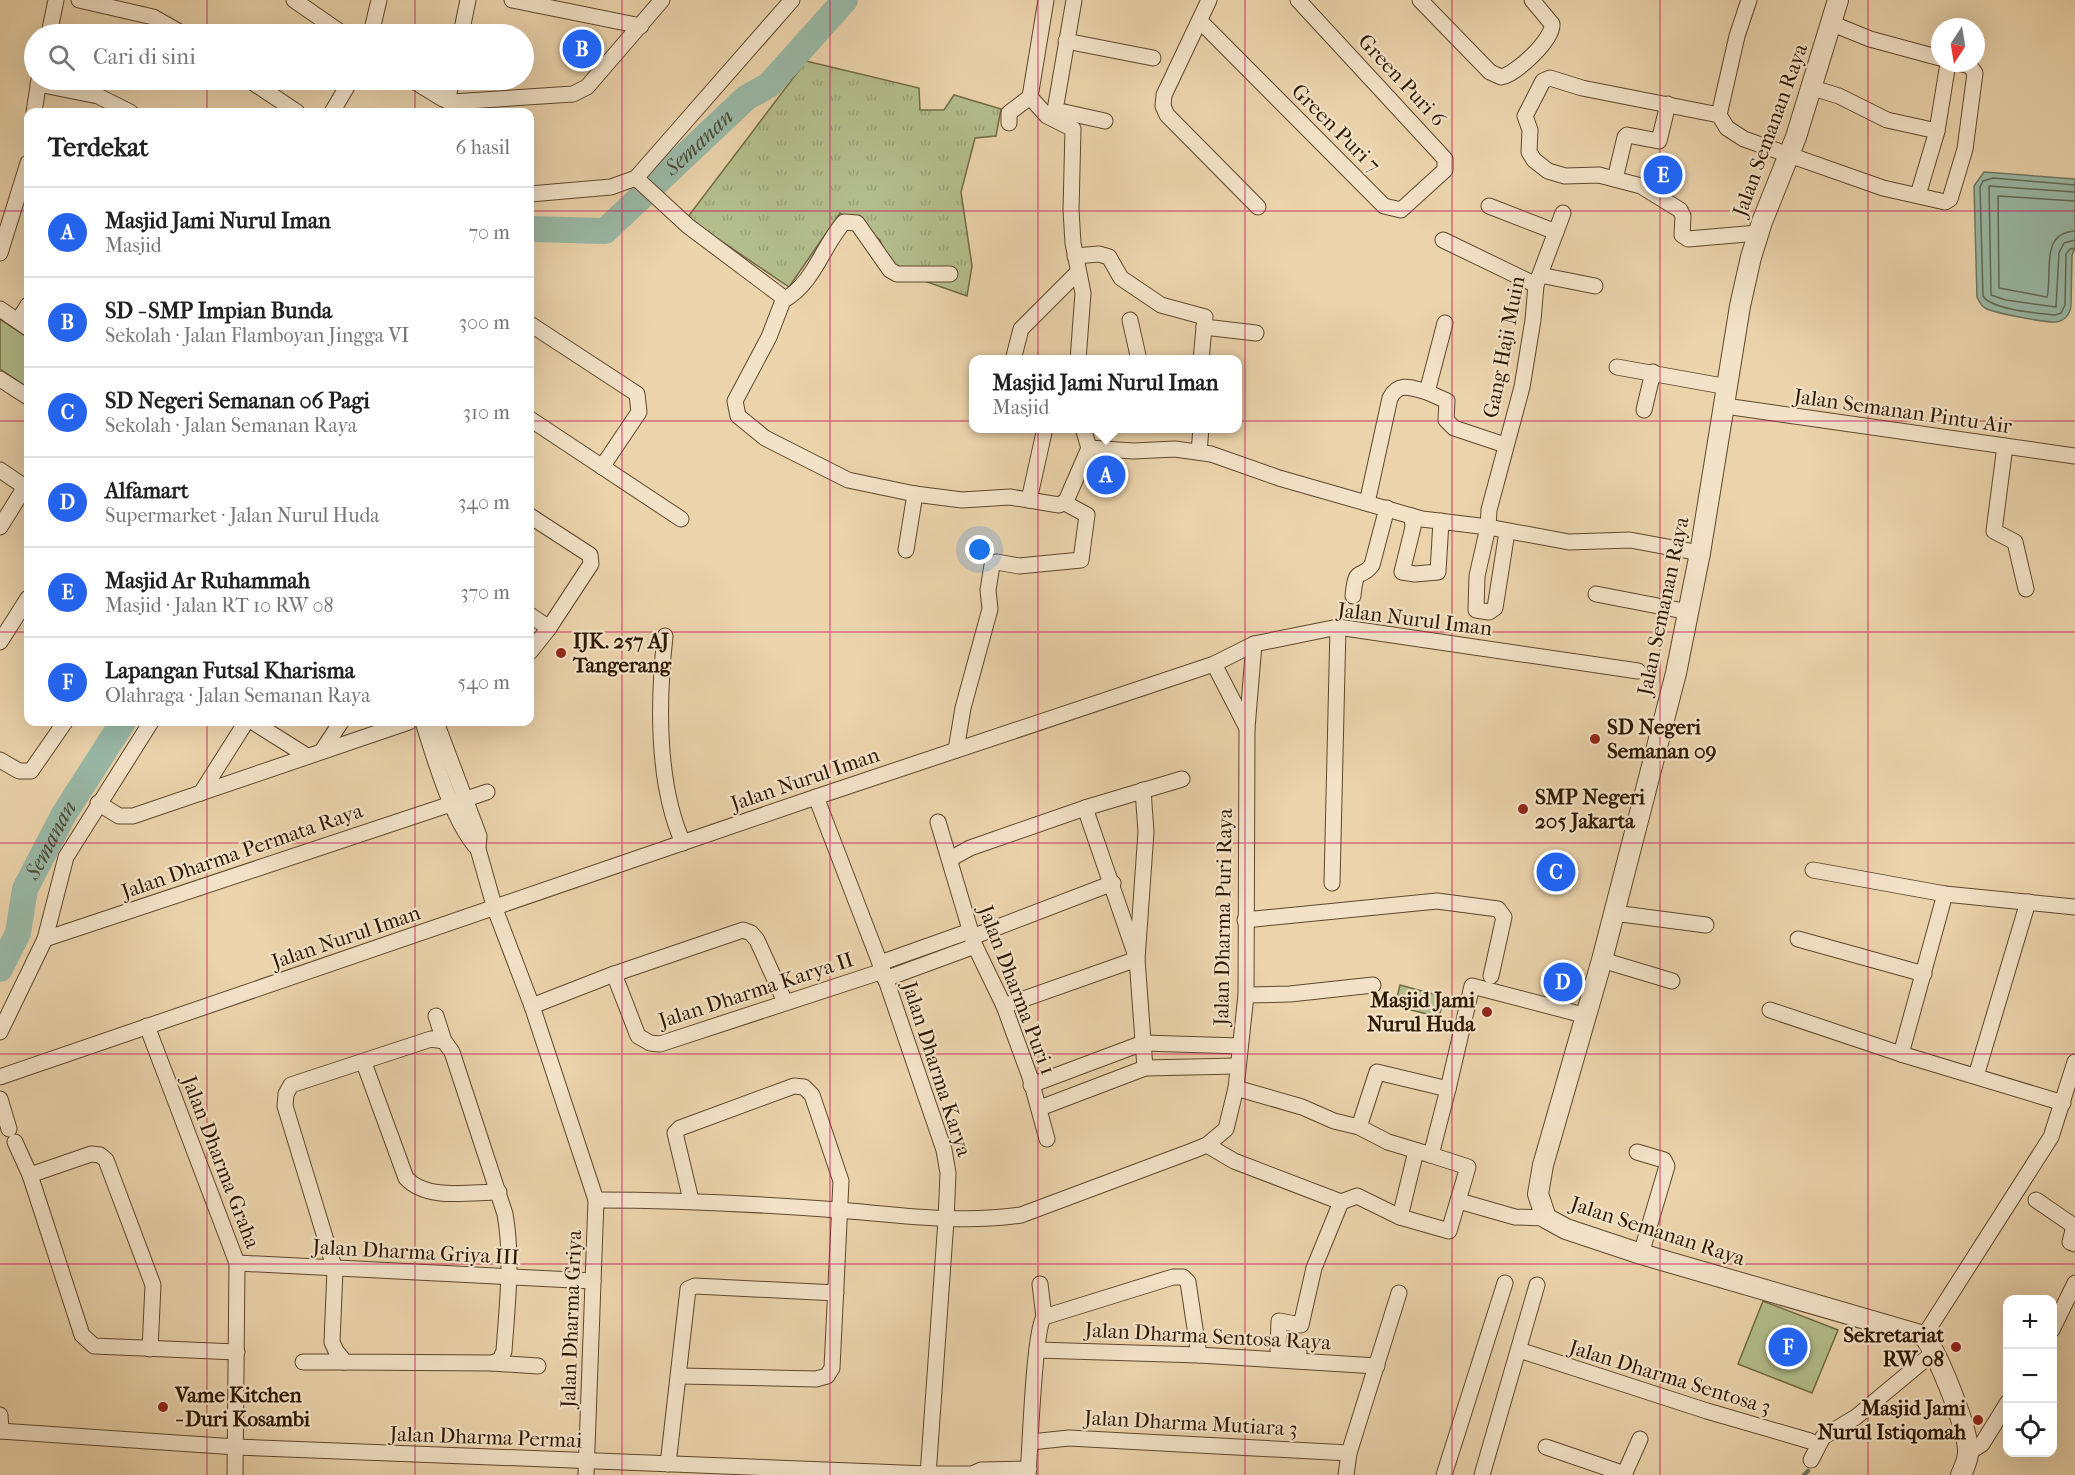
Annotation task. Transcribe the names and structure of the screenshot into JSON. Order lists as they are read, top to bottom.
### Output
{
  "streets": {
    "street": [
      "Green Puri 6",
      "Green Puri 7",
      "Jalan Semanan Raya",
      "Gang Haji Muin",
      "Jalan Semanan Pintu Air",
      "Jalan Nurul Iman",
      "Jalan Dharma Permata Raya",
      "Jalan Dharma Puri Raya",
      "Jalan Dharma Karya II",
      "Jalan Dharma Puri 1",
      "Jalan Dharma Karya",
      "Jalan Dharma Graha",
      "Jalan Dharma Griya III",
      "Jalan Dharma Griya",
      "Jalan Dharma Sentosa Raya",
      "Jalan Dharma Sentosa 3",
      "Jalan Dharma Mutiara 3",
      "Jalan Dharma Permai"
    ]
  },
  "crossings": [
    ["Green Puri 6", "Green Puri 7"],
    ["Jalan Semanan Raya", "Jalan Semanan Pintu Air"],
    ["Jalan Nurul Iman", "Jalan Dharma Puri Raya"],
    ["Jalan Nurul Iman", "Jalan Dharma Karya"],
    ["Jalan Nurul Iman", "Jalan Dharma Graha"],
    ["Jalan Dharma Puri Raya", "Jalan Dharma Karya"],
    ["Jalan Dharma Puri Raya", "Jalan Dharma Griya"],
    ["Jalan Dharma Karya II", "Jalan Dharma Puri 1"],
    ["Jalan Dharma Karya II", "Jalan Dharma Karya"],
    ["Jalan Dharma Karya", "Jalan Dharma Permai"],
    ["Jalan Dharma Graha", "Jalan Dharma Griya III"],
    ["Jalan Dharma Graha", "Jalan Dharma Permai"],
    ["Jalan Dharma Griya III", "Jalan Dharma Griya"],
    ["Jalan Dharma Griya", "Jalan Dharma Permai"]
  ],
  "water": ["Semanan"],
  "places": [
    "IJK. 257 AJ Tangerang",
    "SD Negeri Semanan 09",
    "SMP Negeri 205 Jakarta",
    "Masjid Jami Nurul Huda",
    "Sekretariat RW 08",
    "Vame Kitchen - Duri Kosambi",
    "Masjid Jami Nurul Istiqomah"
  ],
  "north": "bottom",
  "page": {
    "search": "Cari di sini",
    "pins": [
      "B",
      "E",
      "A",
      "C",
      "D",
      "F"
    ],
    "heading": ["Terdekat", "6 hasil"],
    "list": [
      {
        "mark": "A",
        "name": "Masjid Jami Nurul Iman",
        "note": "Masjid",
        "value": "70 m"
      },
      {
        "mark": "B",
        "name": "SD - SMP Impian Bunda",
        "note": "Sekolah · Jalan Flamboyan Jingga VI",
        "value": "300 m"
      },
      {
        "mark": "C",
        "name": "SD Negeri Semanan 06 Pagi",
        "note": "Sekolah · Jalan Semanan Raya",
        "value": "310 m"
      },
      {
        "mark": "D",
        "name": "Alfamart",
        "note": "Supermarket · Jalan Nurul Huda",
        "value": "340 m"
      },
      {
        "mark": "E",
        "name": "Masjid Ar Ruhammah",
        "note": "Masjid · Jalan RT 10 RW 08",
        "value": "370 m"
      },
      {
        "mark": "F",
        "name": "Lapangan Futsal Kharisma",
        "note": "Olahraga · Jalan Semanan Raya",
        "value": "540 m"
      }
    ],
    "popup": ["Masjid Jami Nurul Iman", "Masjid"],
    "map_buttons": ["+", "−"]
  }
}
